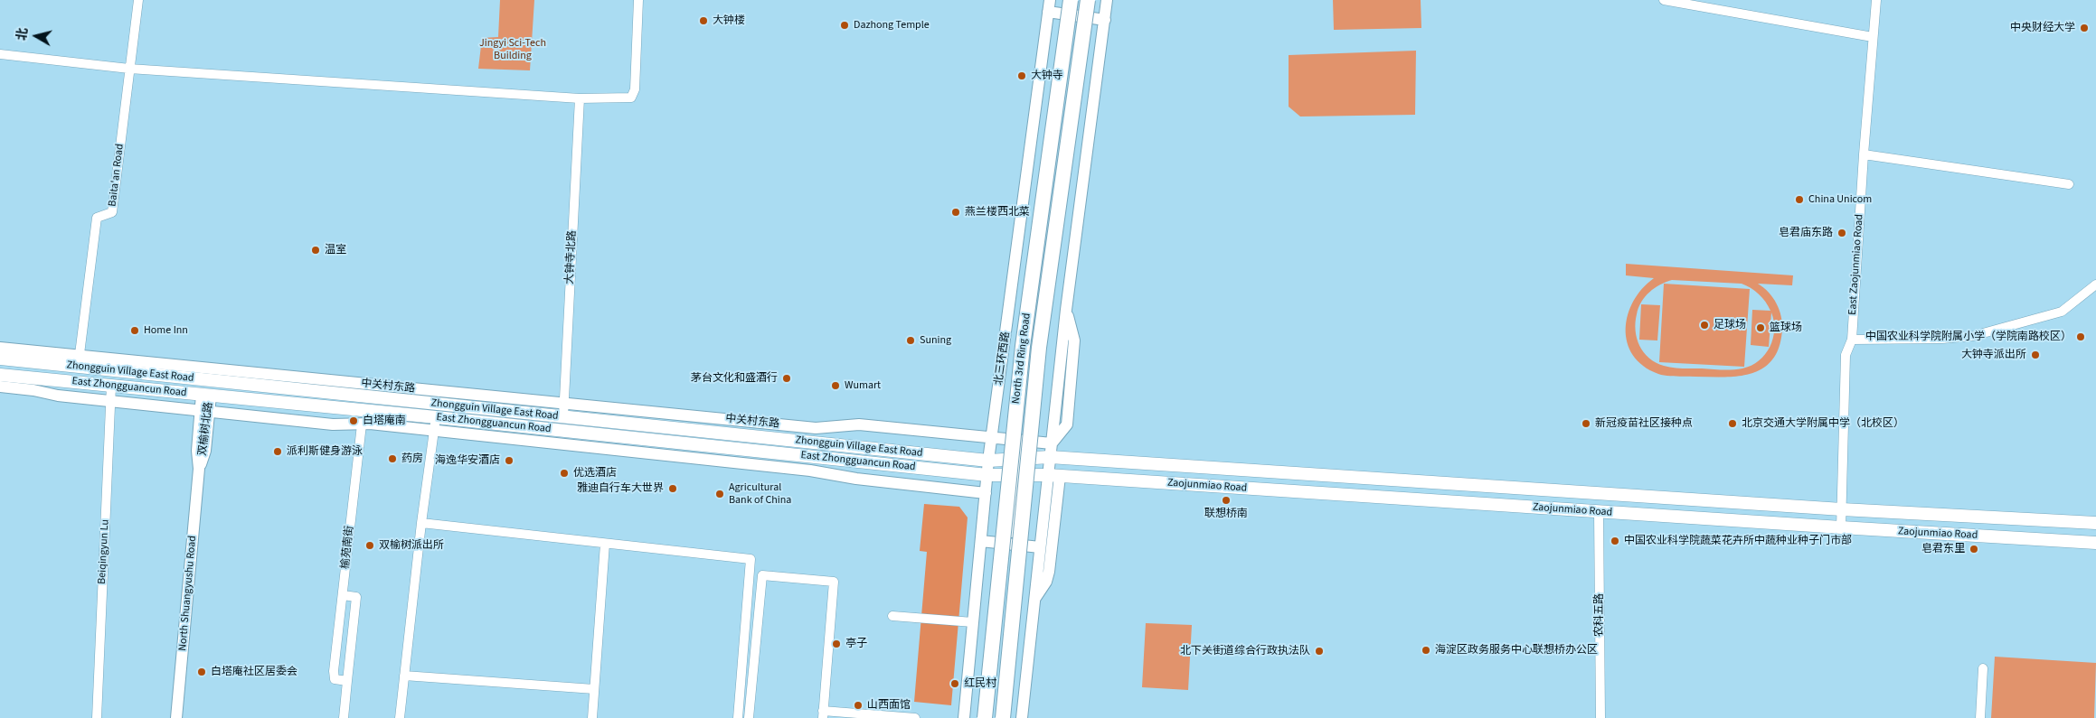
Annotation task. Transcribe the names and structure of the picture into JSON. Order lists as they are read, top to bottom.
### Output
{
  "streets": {
    "highway": ["North 3rd Ring Road"],
    "main road": ["Zhongguin Village East Road", "East Zhongguancun Road", "Zaojunmiao Road"],
    "street": [
      "Baita'an Road",
      "大钟寺北路",
      "East Zaojunmiao Road",
      "北三环西路",
      "中关村东路",
      "双榆树北路",
      "榆苑南街",
      "Beiqingyun Lu",
      "North Shuangyushu Road",
      "农科五路"
    ]
  },
  "crossings": [
    ["Baita'an Road", "Zhongguin Village East Road"],
    ["Baita'an Road", "中关村东路"],
    ["大钟寺北路", "Zhongguin Village East Road"],
    ["大钟寺北路", "中关村东路"],
    ["East Zaojunmiao Road", "Zaojunmiao Road"],
    ["北三环西路", "Zhongguin Village East Road"],
    ["北三环西路", "中关村东路"],
    ["北三环西路", "East Zhongguancun Road"],
    ["Zhongguin Village East Road", "中关村东路"],
    ["Zhongguin Village East Road", "Zaojunmiao Road"],
    ["East Zhongguancun Road", "双榆树北路"],
    ["East Zhongguancun Road", "Zaojunmiao Road"],
    ["East Zhongguancun Road", "Beiqingyun Lu"],
    ["双榆树北路", "North Shuangyushu Road"],
    ["Zaojunmiao Road", "农科五路"]
  ],
  "parks": ["Jingyi Sci-Tech Building"],
  "places": [
    "大钟楼",
    "Dazhong Temple",
    "中央财经大学",
    "大钟寺",
    "China Unicom",
    "燕兰楼西北菜",
    "皂君庙东路",
    "温室",
    "足球场",
    "篮球场",
    "Home Inn",
    "中国农业科学院附属小学（学院南路校区）",
    "Suning",
    "大钟寺派出所",
    "茅台文化和盛酒行",
    "Wumart",
    "白塔庵南",
    "新冠疫苗社区接种点",
    "北京交通大学附属中学（北校区）",
    "派利斯健身游泳",
    "药房",
    "海逸华安酒店",
    "优选酒店",
    "雅迪自行车大世界",
    "Agricultural Bank of China",
    "联想桥南",
    "中国农业科学院蔬菜花卉所中蔬种业种子门市部",
    "双榆树派出所",
    "皂君东里",
    "亭子",
    "海淀区政务服务中心联想桥办公区",
    "北下关街道综合行政执法队",
    "白塔庵社区居委会",
    "红民村",
    "山西面馆"
  ],
  "north": "left"
}
